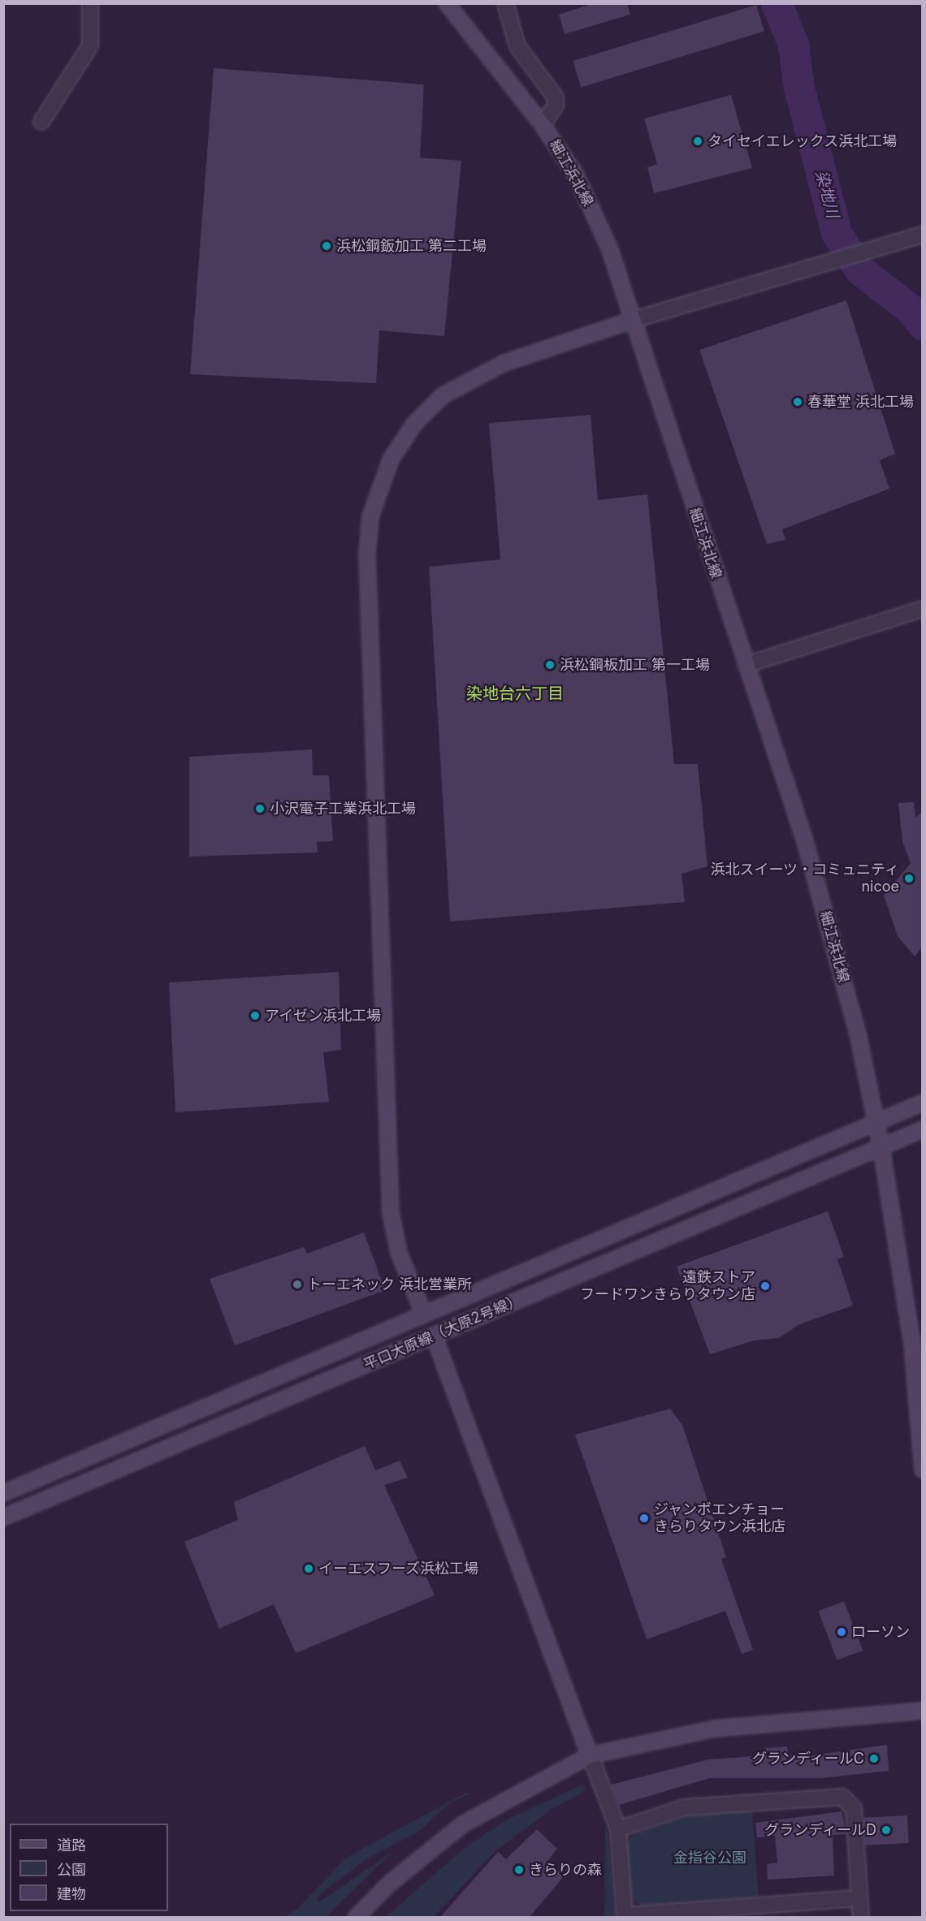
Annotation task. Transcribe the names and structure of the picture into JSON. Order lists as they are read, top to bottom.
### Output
{
  "streets": {
    "street": ["細江浜北線", "平口大原線（大原2号線）"]
  },
  "crossings": [
    ["細江浜北線", "平口大原線（大原2号線）"]
  ],
  "districts": ["染地台六丁目"],
  "water": ["染地川"],
  "parks": ["金指谷公園"],
  "places": [
    "タイセイエレックス浜北工場",
    "浜松鋼鈑加工 第二工場",
    "春華堂 浜北工場",
    "浜松鋼板加工 第一工場",
    "小沢電子工業浜北工場",
    "浜北スイーツ・コミュニティ nicoe",
    "アイゼン浜北工場",
    "トーエネック 浜北営業所",
    "遠鉄ストア フードワンきらりタウン店",
    "ジャンボエンチョー きらりタウン浜北店",
    "イーエスフーズ浜松工場",
    "ローソン",
    "グランディールC",
    "グランディールD",
    "きらりの森"
  ],
  "legend": ["道路", "公園", "建物"]
}
